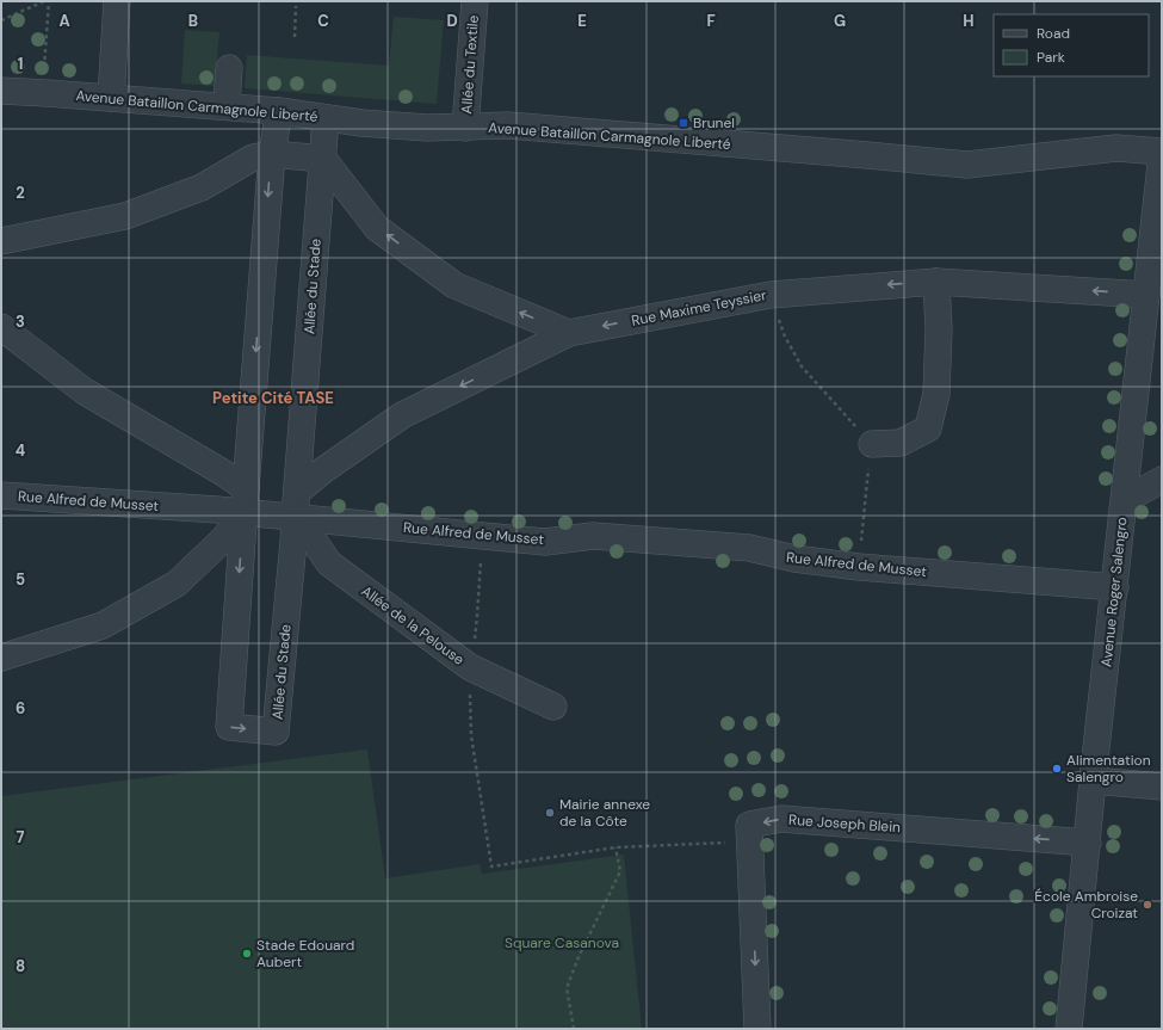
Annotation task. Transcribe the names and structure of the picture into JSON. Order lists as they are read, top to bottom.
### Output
{
  "streets": {
    "street": [
      "Allée du Textile",
      "Avenue Bataillon Carmagnole Liberté",
      "Allée du Stade",
      "Rue Maxime Teyssier",
      "Rue Alfred de Musset",
      "Avenue Roger Salengro",
      "Allée de la Pelouse",
      "Rue Joseph Blein"
    ]
  },
  "crossings": [
    ["Allée du Textile", "Avenue Bataillon Carmagnole Liberté"],
    ["Avenue Bataillon Carmagnole Liberté", "Allée du Stade"],
    ["Avenue Bataillon Carmagnole Liberté", "Avenue Roger Salengro"],
    ["Allée du Stade", "Rue Maxime Teyssier"],
    ["Allée du Stade", "Rue Alfred de Musset"],
    ["Allée du Stade", "Allée de la Pelouse"],
    ["Rue Maxime Teyssier", "Rue Alfred de Musset"],
    ["Rue Maxime Teyssier", "Avenue Roger Salengro"],
    ["Rue Maxime Teyssier", "Allée de la Pelouse"],
    ["Rue Alfred de Musset", "Avenue Roger Salengro"],
    ["Rue Alfred de Musset", "Allée de la Pelouse"],
    ["Avenue Roger Salengro", "Rue Joseph Blein"]
  ],
  "one_way": ["Rue Maxime Teyssier"],
  "districts": ["Petite Cité TASE"],
  "parks": ["Square Casanova"],
  "places": {
    "transit": ["Brunel"],
    "other": [
      "Alimentation Salengro",
      "Mairie annexe de la Côte",
      "École Ambroise Croizat",
      "Stade Edouard Aubert"
    ]
  },
  "legend": ["Road", "Park"],
  "grid": {
    "columns": [
      "A",
      "B",
      "C",
      "D",
      "E",
      "F",
      "G",
      "H"
    ],
    "rows": [
      "1",
      "2",
      "3",
      "4",
      "5",
      "6",
      "7",
      "8"
    ]
  }
}
